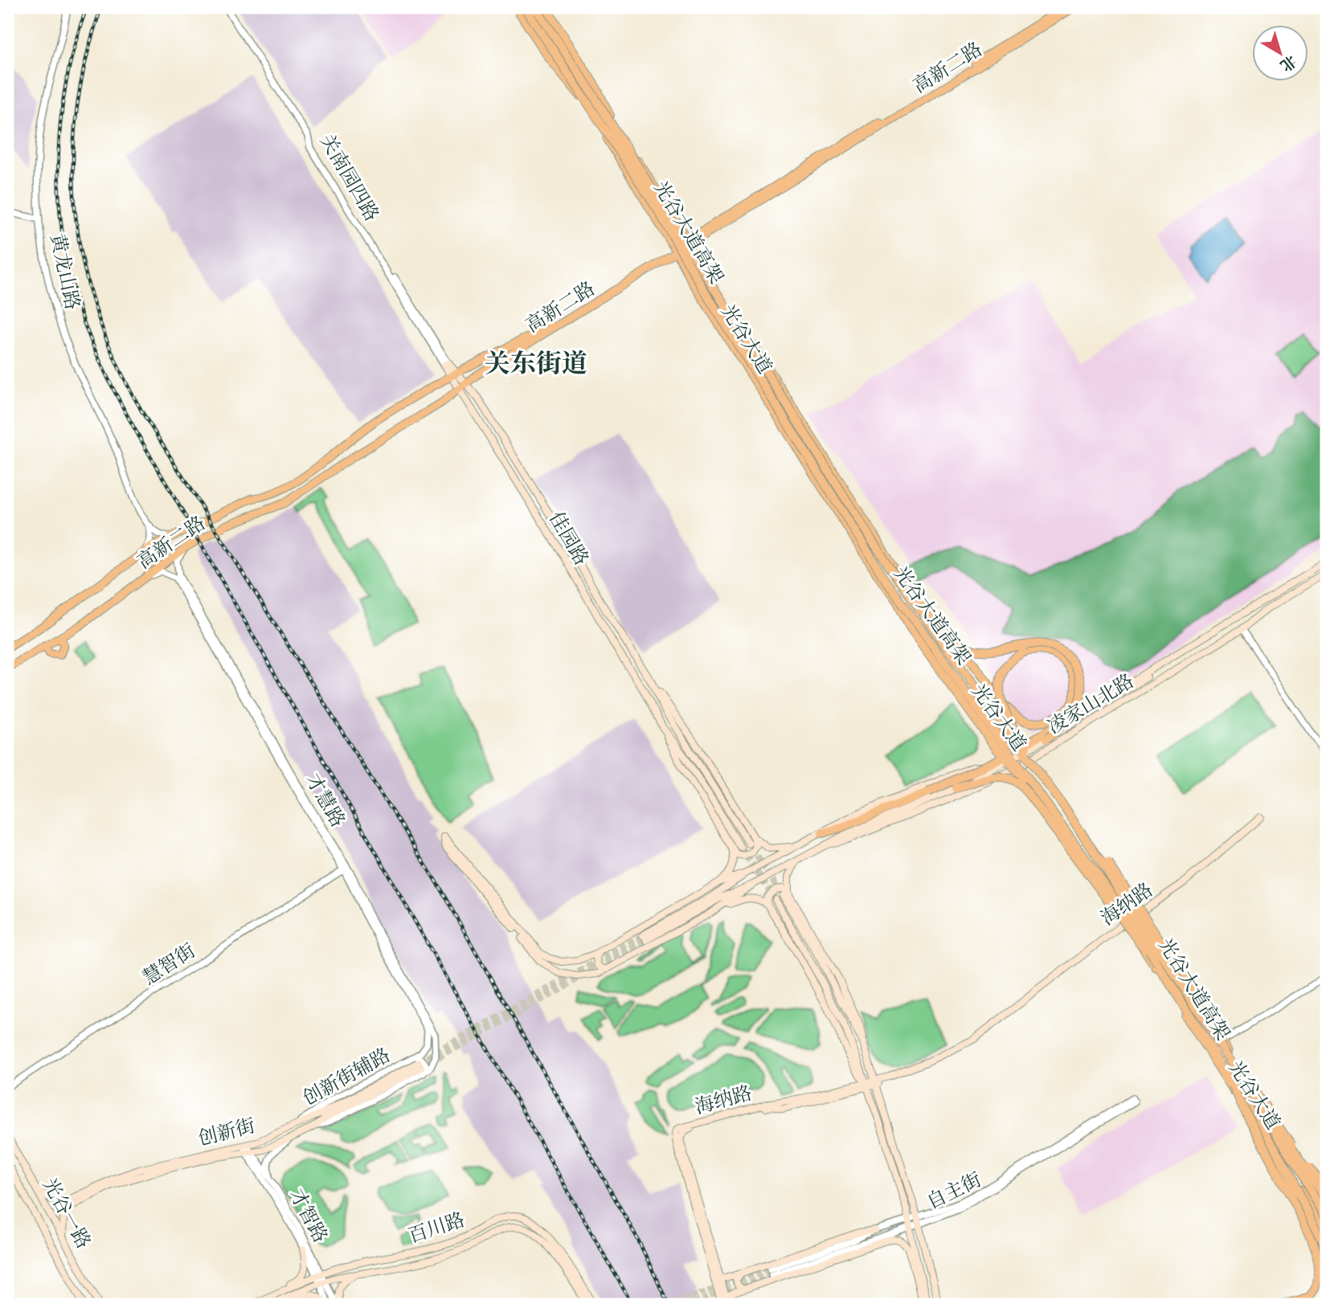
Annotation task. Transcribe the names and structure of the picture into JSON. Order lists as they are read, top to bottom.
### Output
{
  "streets": {
    "highway": ["光谷大道高架"],
    "main road": [
      "高新二路",
      "光谷大道",
      "佳园路",
      "凌家山北路",
      "海纳路",
      "创新街",
      "光谷一路",
      "百川路"
    ],
    "street": [
      "关南园四路",
      "黄龙山路",
      "才慧路",
      "慧智街",
      "自主街",
      "才智路"
    ]
  },
  "crossings": [
    ["高新二路", "光谷大道"],
    ["高新二路", "佳园路"],
    ["高新二路", "才慧路"],
    ["光谷大道高架", "光谷大道"],
    ["光谷大道", "凌家山北路"],
    ["光谷大道", "海纳路"],
    ["才慧路", "慧智街"],
    ["才慧路", "创新街"],
    ["创新街", "光谷一路"],
    ["创新街", "才智路"],
    ["才智路", "百川路"]
  ],
  "districts": ["关东街道"],
  "north": "bottom right"
}
